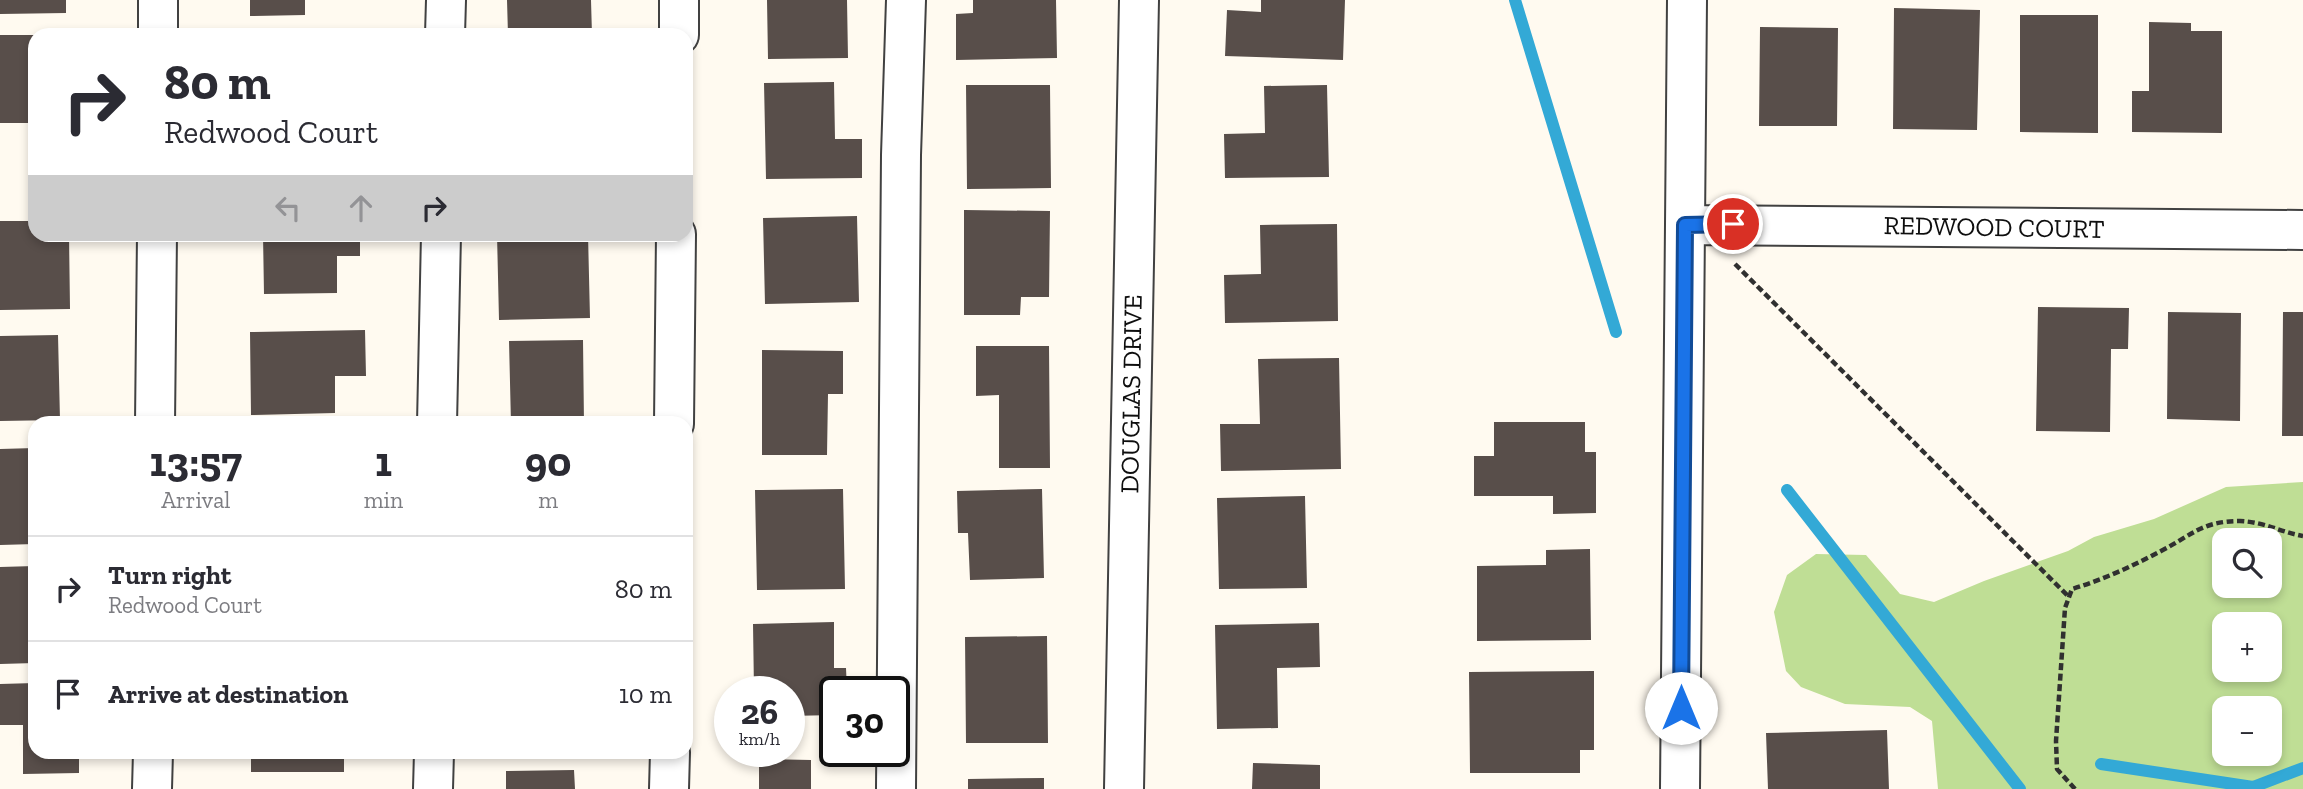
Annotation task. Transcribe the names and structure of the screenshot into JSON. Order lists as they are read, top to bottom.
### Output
{
  "streets": {
    "street": ["REDWOOD COURT", "DOUGLAS DRIVE"]
  },
  "page": {
    "turn": ["80 m", "Redwood Court"],
    "eta": [
      "13:57",
      "Arrival",
      "1",
      "min",
      "90",
      "m"
    ],
    "map_buttons": ["+", "−"],
    "list": [
      {
        "name": "Turn right",
        "note": "Redwood Court",
        "value": "80 m"
      },
      {
        "name": "Arrive at destination",
        "value": "10 m"
      }
    ],
    "speed": "26 km/h",
    "limit": "30"
  }
}
